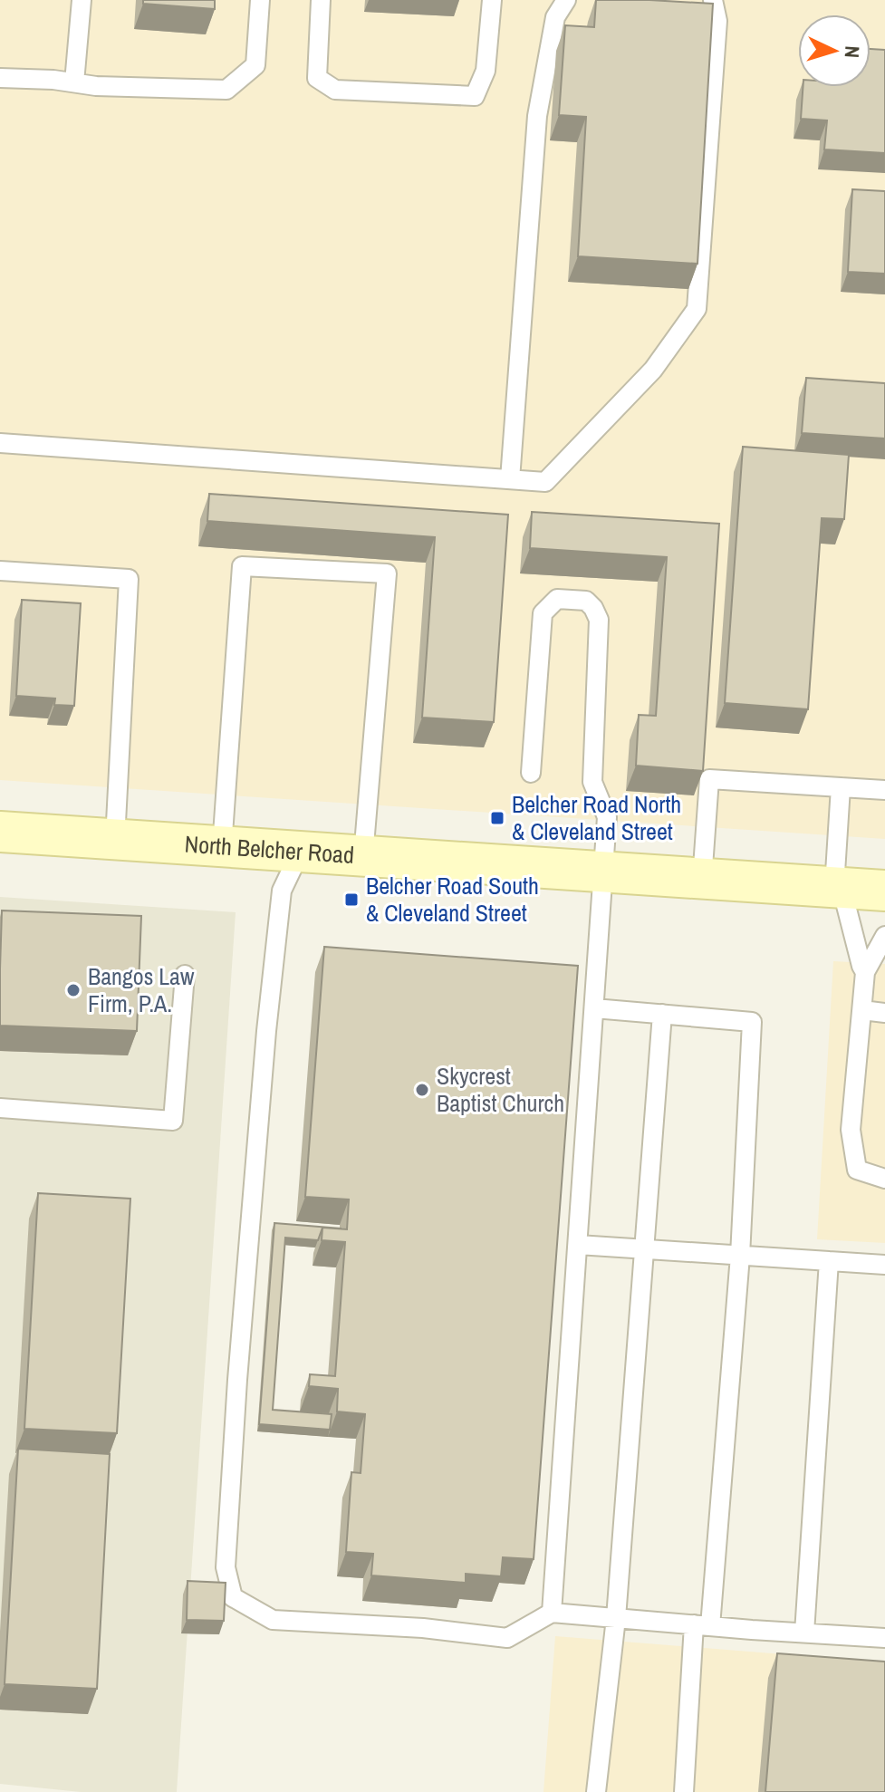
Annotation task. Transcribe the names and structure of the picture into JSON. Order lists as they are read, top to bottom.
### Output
{
  "streets": {
    "main road": ["North Belcher Road"]
  },
  "places": {
    "transit": ["Belcher Road North & Cleveland Street", "Belcher Road South & Cleveland Street"],
    "other": ["Bangos Law Firm, P.A.", "Skycrest Baptist Church"]
  },
  "north": "right"
}
